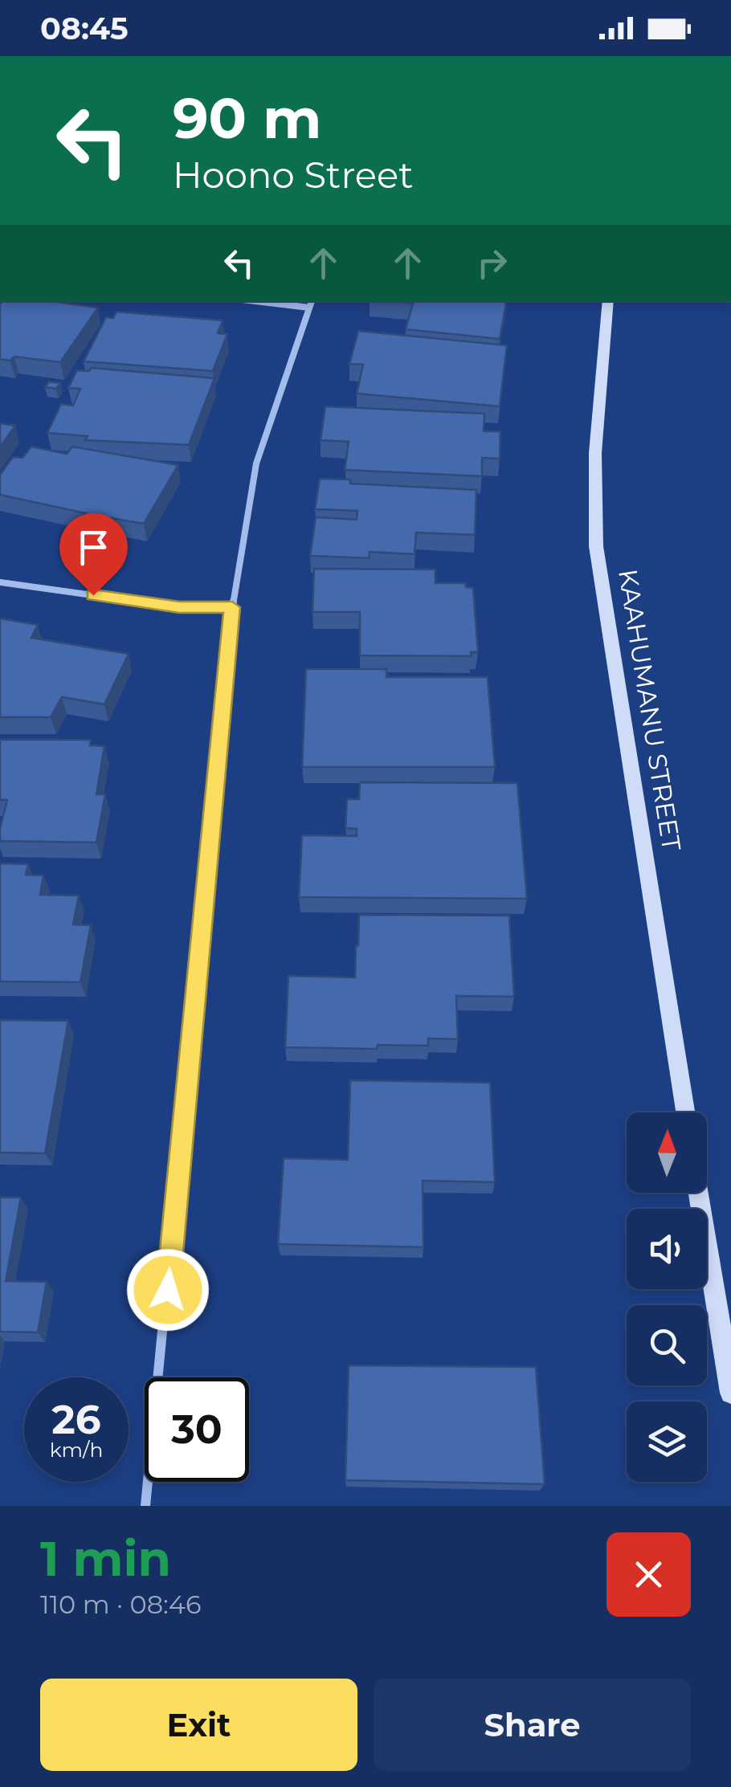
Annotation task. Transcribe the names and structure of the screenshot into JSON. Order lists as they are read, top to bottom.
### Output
{
  "streets": {
    "street": ["KAAHUMANU STREET"]
  },
  "north": "top",
  "page": {
    "status": "08:45",
    "turn": ["90 m", "Hoono Street"],
    "speed": "26 km/h",
    "limit": "30",
    "heading": ["1 min", "110 m · 08:46"],
    "buttons": ["Exit", "Share"]
  }
}
